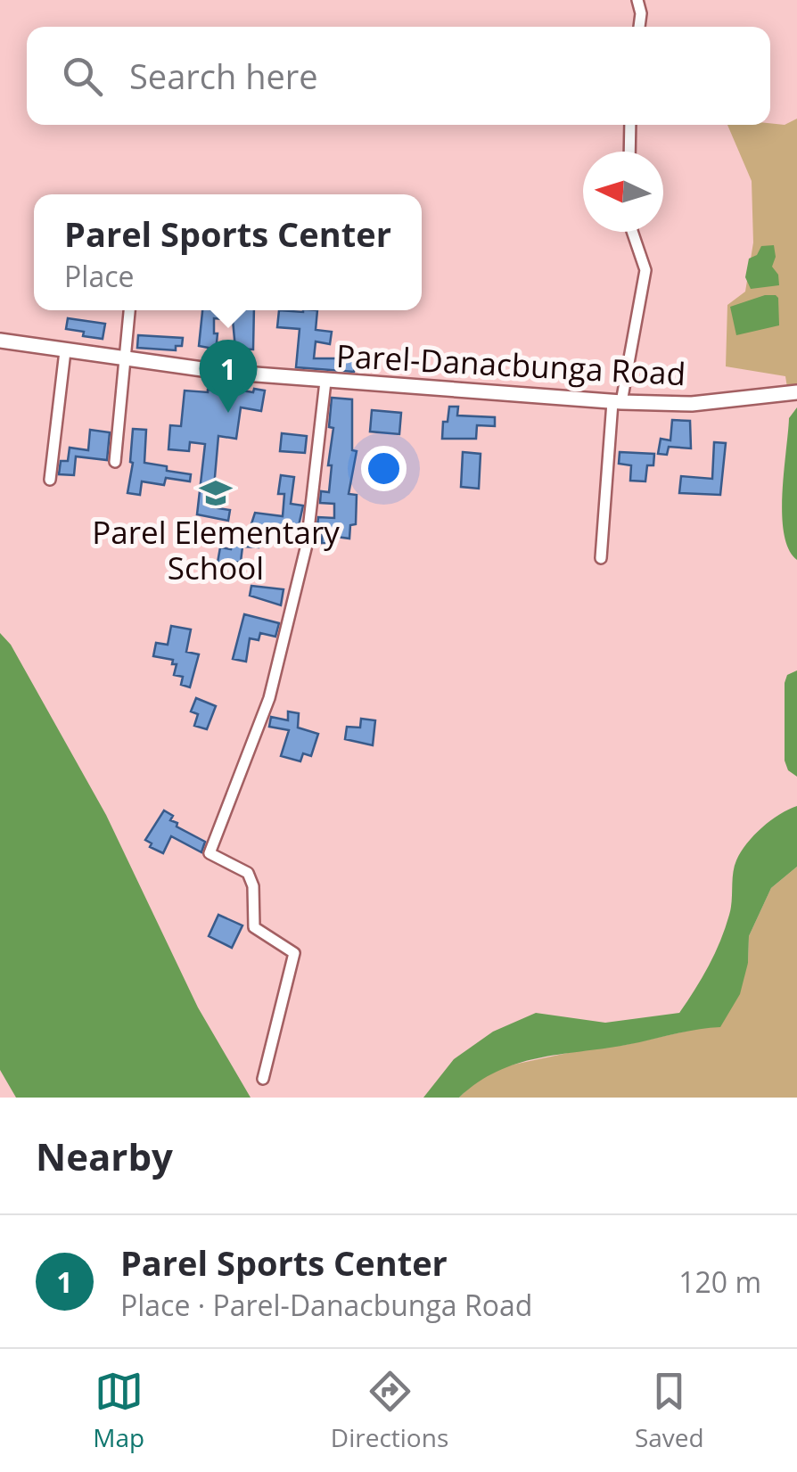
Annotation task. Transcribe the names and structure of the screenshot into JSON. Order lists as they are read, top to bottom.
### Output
{
  "streets": {
    "main road": ["Parel-Danacbunga Road"]
  },
  "places": {
    "school or university": ["Parel Elementary School"]
  },
  "north": "left",
  "page": {
    "search": "Search here",
    "popup": ["Parel Sports Center", "Place"],
    "pins": "1",
    "heading": "Nearby",
    "list": [
      {
        "mark": "1",
        "name": "Parel Sports Center",
        "note": "Place · Parel-Danacbunga Road",
        "value": "120 m"
      }
    ],
    "nav": ["Map", "Directions", "Saved"]
  }
}
